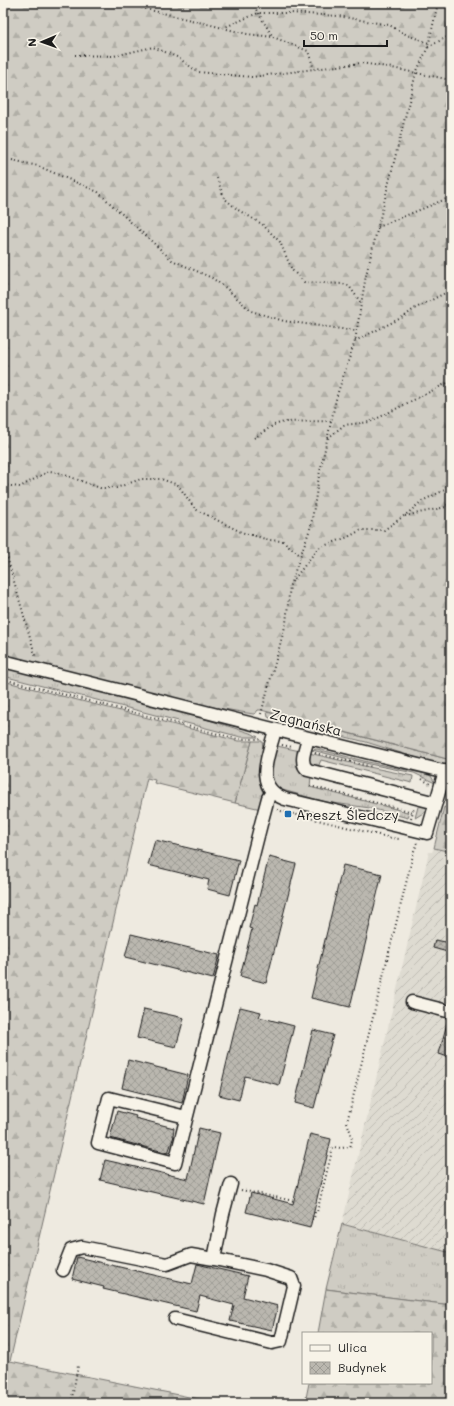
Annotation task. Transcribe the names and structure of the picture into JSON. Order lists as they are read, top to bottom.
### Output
{
  "streets": {
    "street": ["Zagnańska"]
  },
  "places": {
    "transit": ["Areszt Śledczy"]
  },
  "legend": ["Ulica", "Budynek"],
  "scale_bar": "50 m",
  "north": "left"
}
